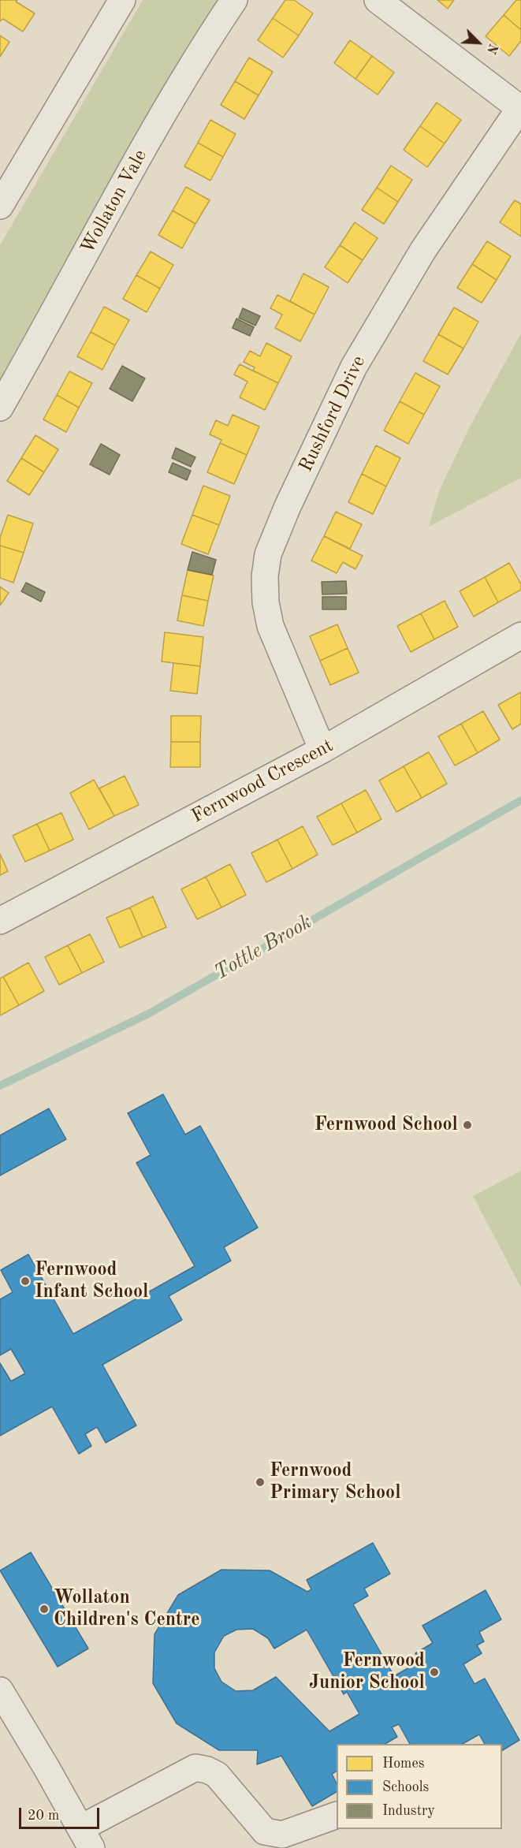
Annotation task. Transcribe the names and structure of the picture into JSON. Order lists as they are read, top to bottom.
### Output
{
  "streets": {
    "street": ["Wollaton Vale", "Rushford Drive", "Fernwood Crescent"]
  },
  "crossings": [
    ["Rushford Drive", "Fernwood Crescent"]
  ],
  "water": ["Tottle Brook"],
  "places": [
    "Fernwood School",
    "Fernwood Infant School",
    "Fernwood Primary School",
    "Wollaton Children's Centre",
    "Fernwood Junior School"
  ],
  "legend": ["Homes", "Schools", "Industry"],
  "scale_bar": "20 m",
  "north": "bottom right"
}
